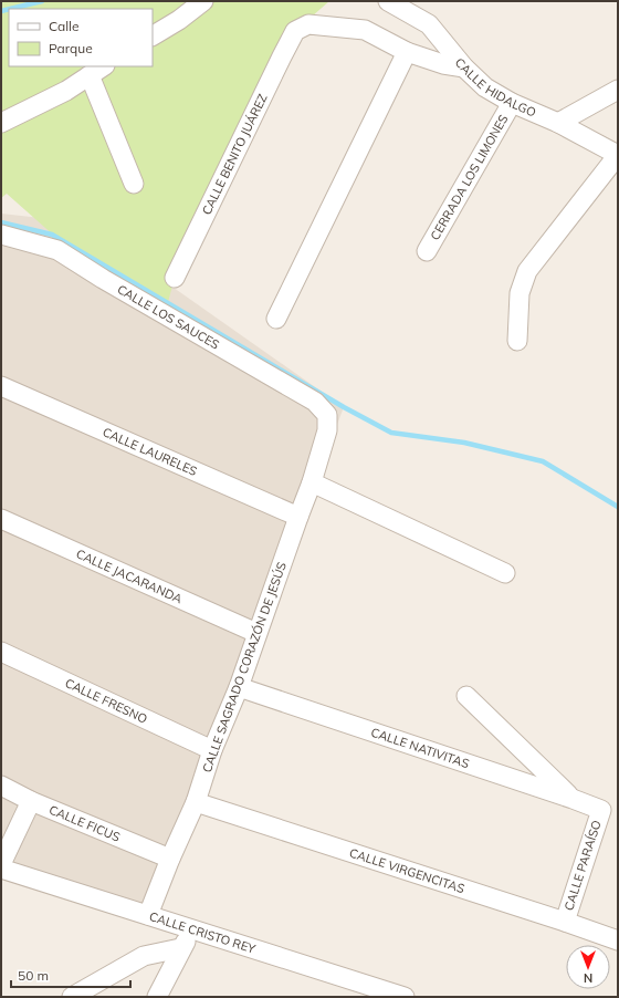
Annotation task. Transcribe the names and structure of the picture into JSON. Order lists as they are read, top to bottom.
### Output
{
  "streets": {
    "street": [
      "CALLE HIDALGO",
      "CALLE BENITO JUÁREZ",
      "CERRADA LOS LIMONES",
      "CALLE LOS SAUCES",
      "CALLE LAURELES",
      "CALLE JACARANDA",
      "CALLE SAGRADO CORAZÓN DE JESÚS",
      "CALLE FRESNO",
      "CALLE NATIVITAS",
      "CALLE FICUS",
      "CALLE PARAÍSO",
      "CALLE VIRGENCITAS",
      "CALLE CRISTO REY"
    ]
  },
  "crossings": [
    ["CALLE HIDALGO", "CERRADA LOS LIMONES"],
    ["CALLE LOS SAUCES", "CALLE SAGRADO CORAZÓN DE JESÚS"],
    ["CALLE LAURELES", "CALLE SAGRADO CORAZÓN DE JESÚS"],
    ["CALLE JACARANDA", "CALLE SAGRADO CORAZÓN DE JESÚS"],
    ["CALLE SAGRADO CORAZÓN DE JESÚS", "CALLE FRESNO"],
    ["CALLE SAGRADO CORAZÓN DE JESÚS", "CALLE NATIVITAS"],
    ["CALLE SAGRADO CORAZÓN DE JESÚS", "CALLE FICUS"],
    ["CALLE SAGRADO CORAZÓN DE JESÚS", "CALLE VIRGENCITAS"],
    ["CALLE SAGRADO CORAZÓN DE JESÚS", "CALLE CRISTO REY"],
    ["CALLE NATIVITAS", "CALLE PARAÍSO"],
    ["CALLE PARAÍSO", "CALLE VIRGENCITAS"]
  ],
  "legend": ["Calle", "Parque"],
  "scale_bar": "50 m",
  "north": "bottom"
}
